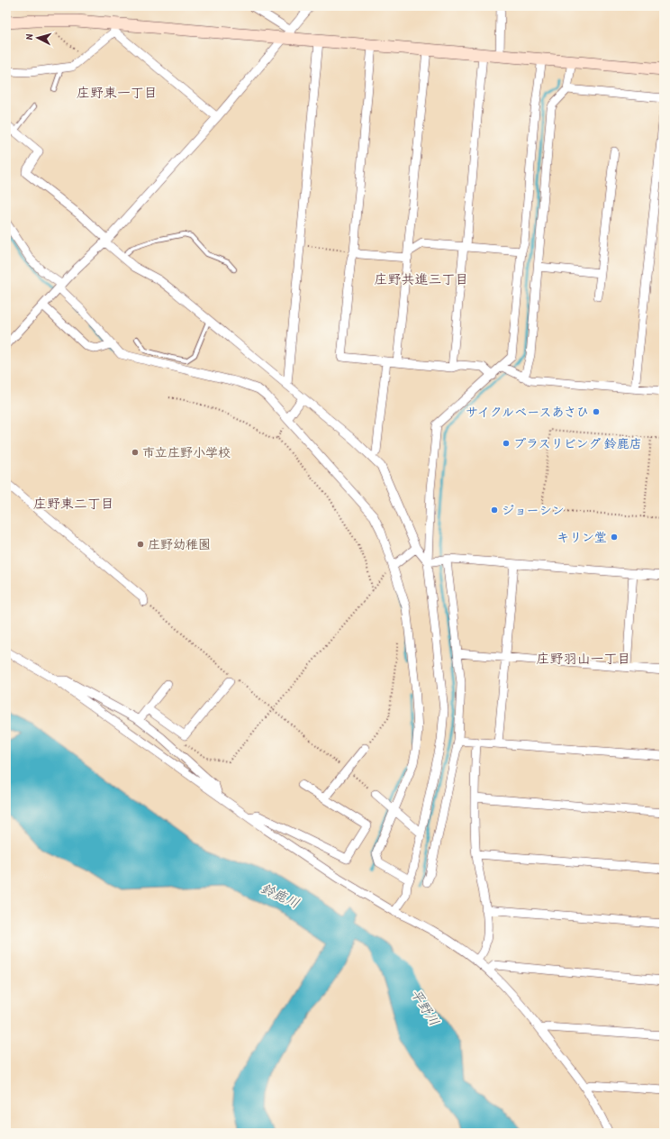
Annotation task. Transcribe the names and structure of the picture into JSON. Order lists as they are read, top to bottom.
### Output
{
  "districts": [
    "庄野東一丁目",
    "庄野共進三丁目",
    "庄野東二丁目",
    "庄野羽山一丁目"
  ],
  "water": ["鈴鹿川", "平野川"],
  "places": [
    "サイクルベースあさひ",
    "プラスリビング 鈴鹿店",
    "市立庄野小学校",
    "ジョーシン",
    "キリン堂",
    "庄野幼稚園"
  ],
  "north": "left"
}
